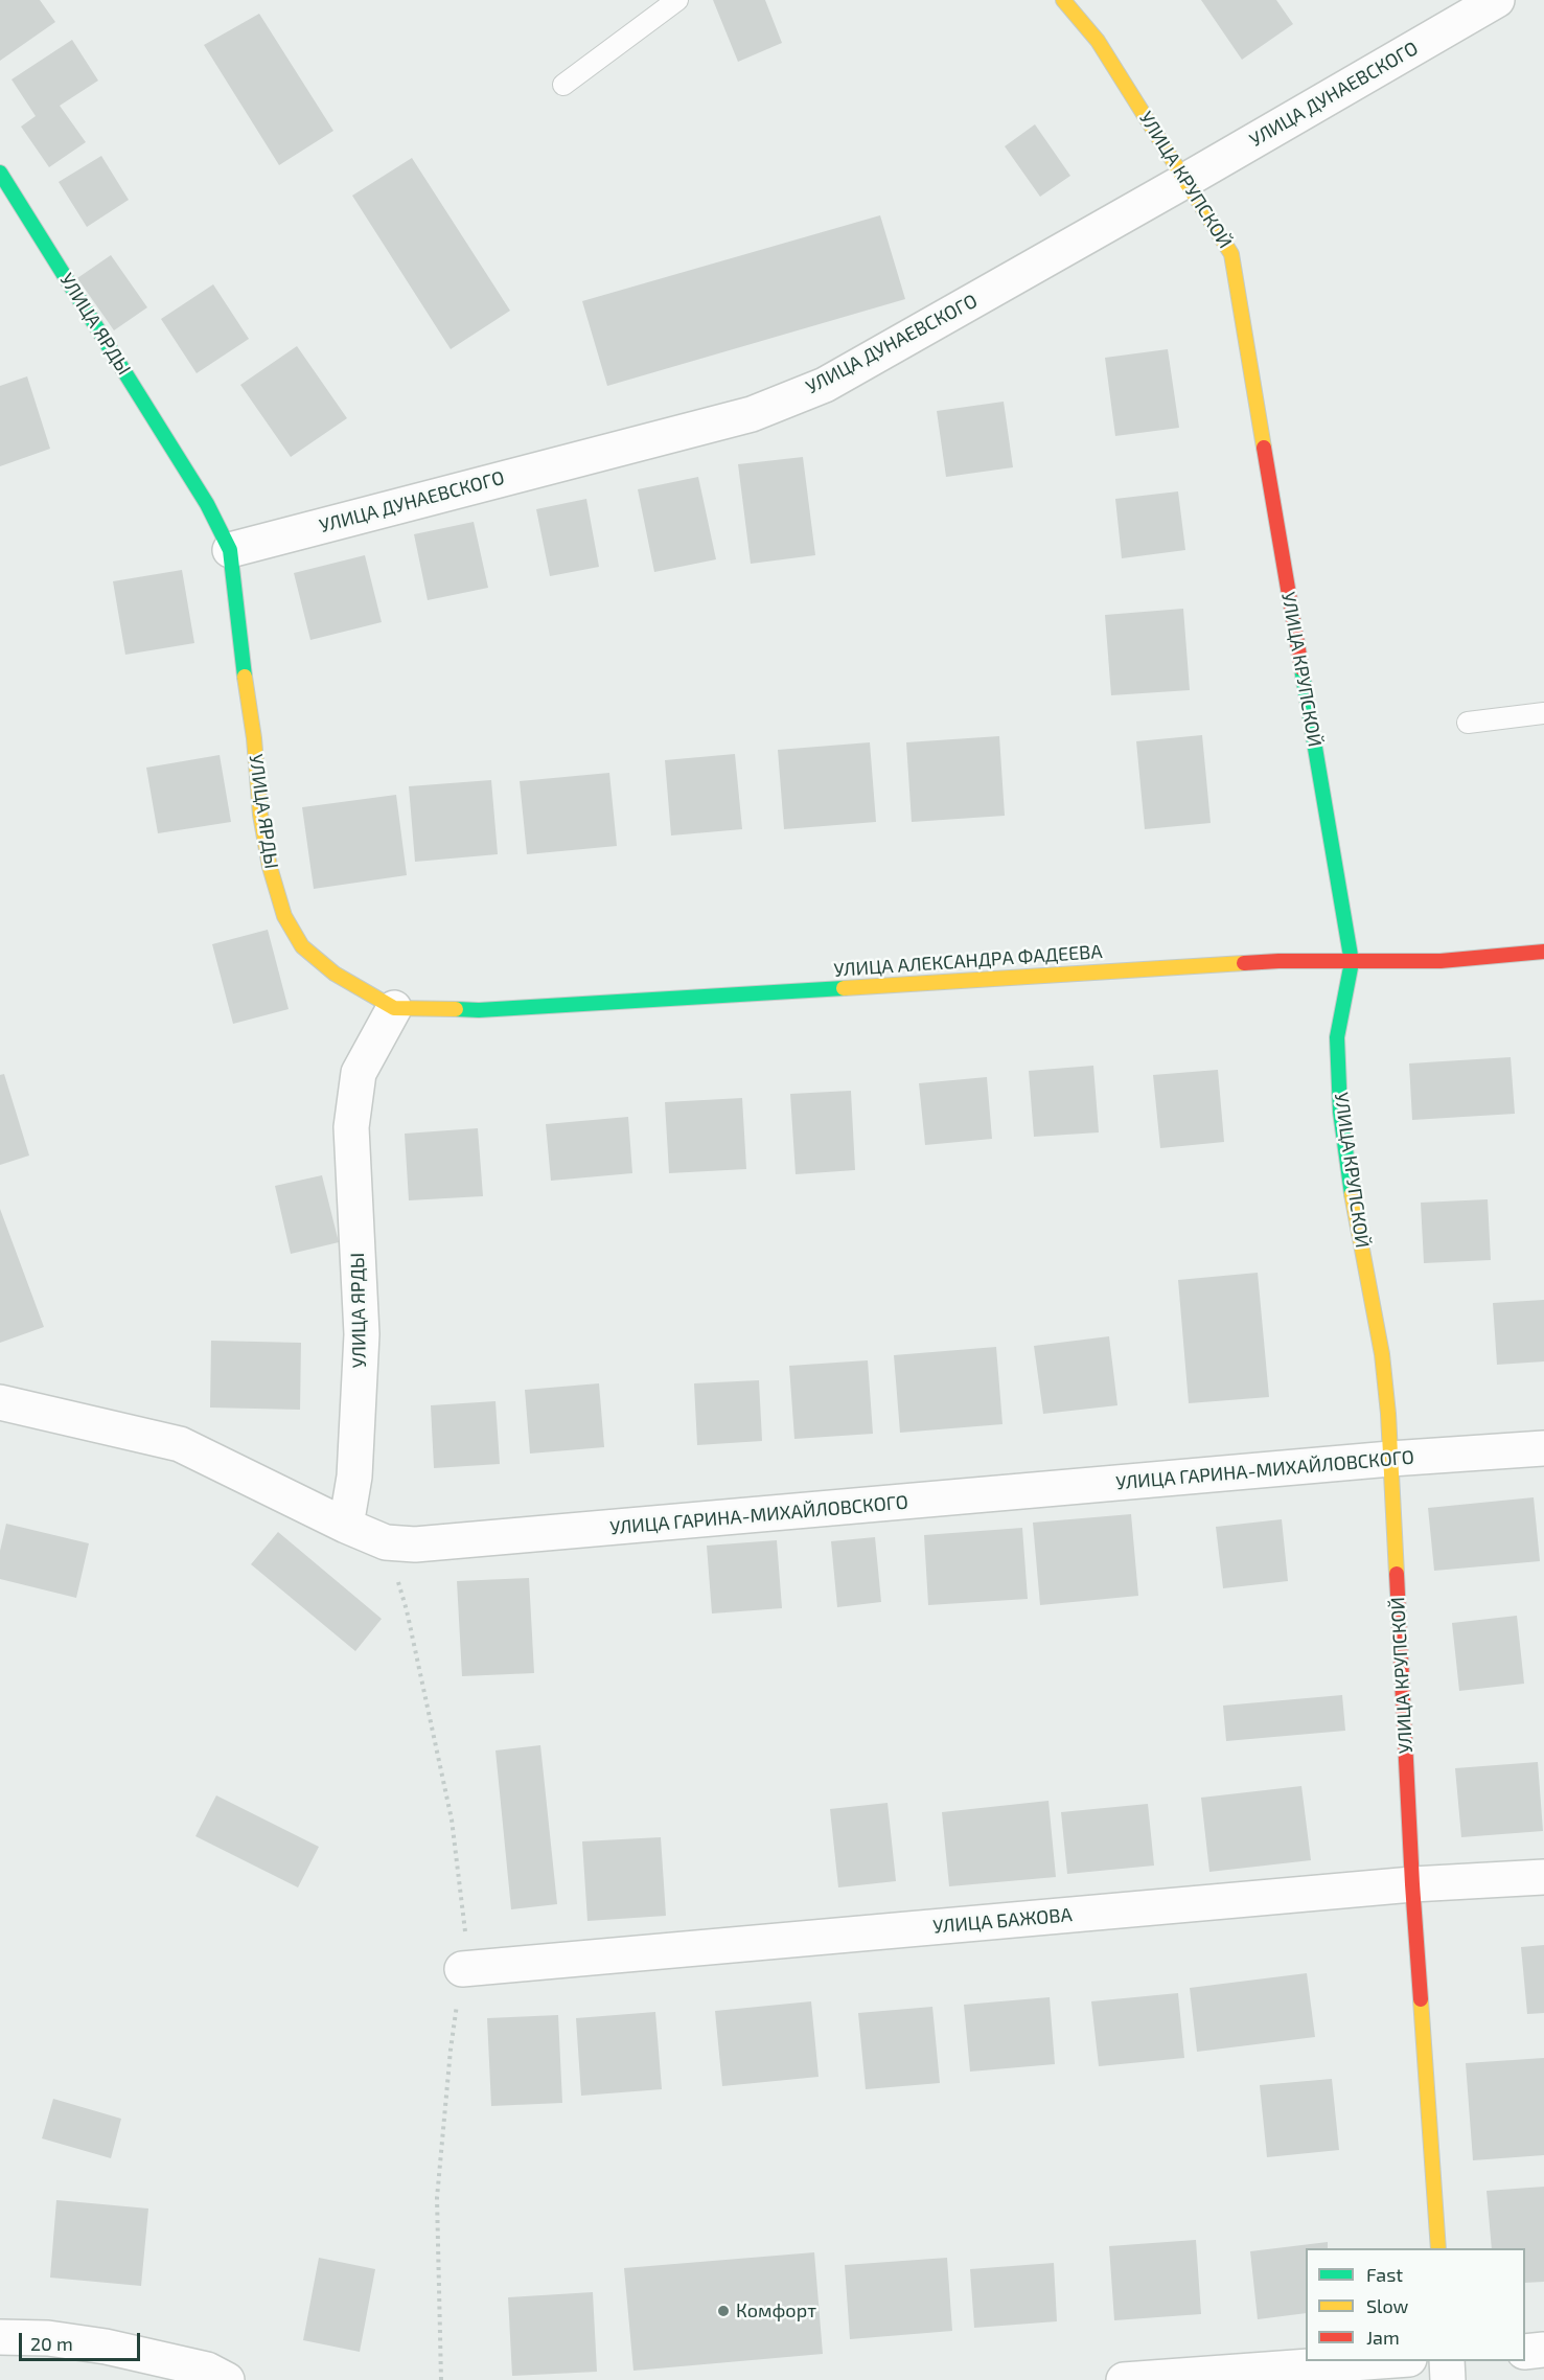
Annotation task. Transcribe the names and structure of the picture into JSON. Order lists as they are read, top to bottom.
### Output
{
  "streets": {
    "street": [
      "УЛИЦА ДУНАЕВСКОГО",
      "УЛИЦА КРУПСКОЙ",
      "УЛИЦА ЯРДЫ",
      "УЛИЦА АЛЕКСАНДРА ФАДЕЕВА",
      "УЛИЦА ГАРИНА-МИХАЙЛОВСКОГО",
      "УЛИЦА БАЖОВА"
    ]
  },
  "crossings": [
    ["УЛИЦА ДУНАЕВСКОГО", "УЛИЦА КРУПСКОЙ"],
    ["УЛИЦА ДУНАЕВСКОГО", "УЛИЦА ЯРДЫ"],
    ["УЛИЦА КРУПСКОЙ", "УЛИЦА АЛЕКСАНДРА ФАДЕЕВА"],
    ["УЛИЦА КРУПСКОЙ", "УЛИЦА ГАРИНА-МИХАЙЛОВСКОГО"],
    ["УЛИЦА КРУПСКОЙ", "УЛИЦА БАЖОВА"],
    ["УЛИЦА ЯРДЫ", "УЛИЦА АЛЕКСАНДРА ФАДЕЕВА"],
    ["УЛИЦА ЯРДЫ", "УЛИЦА ГАРИНА-МИХАЙЛОВСКОГО"]
  ],
  "places": ["Комфорт"],
  "legend": ["Fast", "Slow", "Jam"],
  "scale_bar": "20 m"
}
